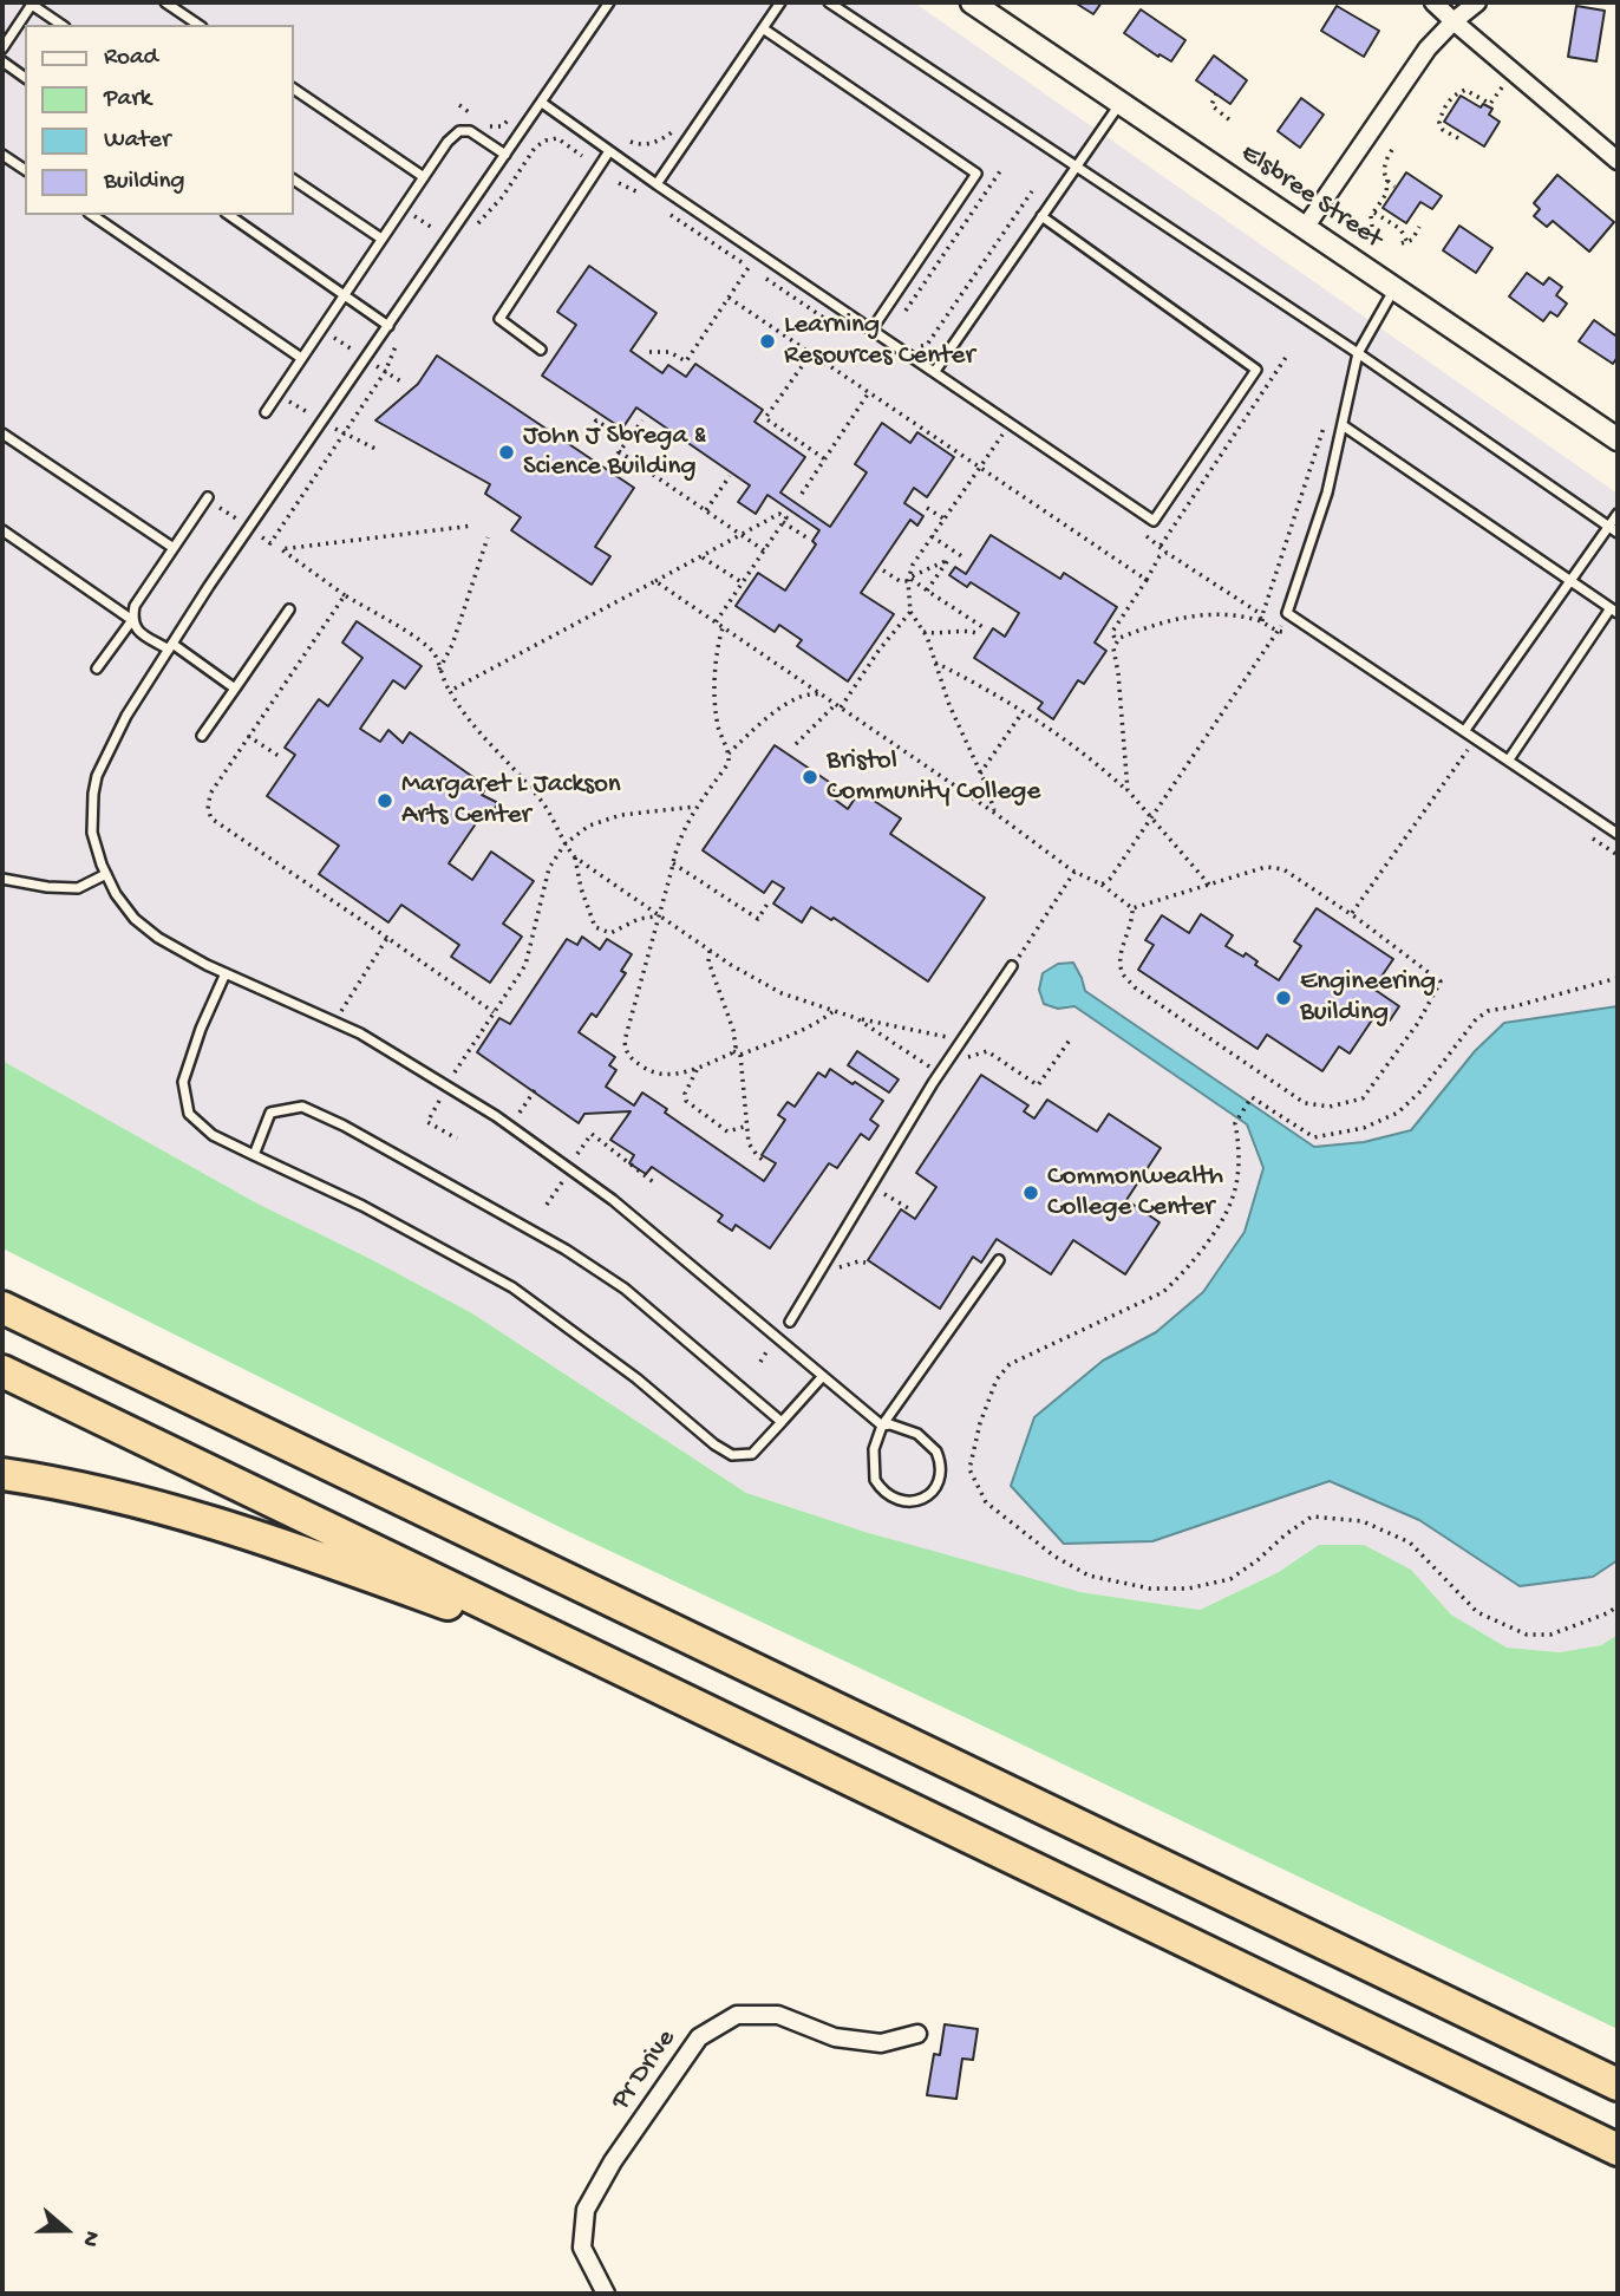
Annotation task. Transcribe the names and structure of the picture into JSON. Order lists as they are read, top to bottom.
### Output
{
  "streets": {
    "street": ["Elsbree Street", "Pr Drive"]
  },
  "places": [
    "Learning Resources Center",
    "John J Sbrega & Science Building",
    "Bristol Community College",
    "Margaret L Jackson Arts Center",
    "Engineering Building",
    "Commonwealth College Center"
  ],
  "legend": [
    "Road",
    "Park",
    "Water",
    "Building"
  ],
  "north": "right"
}
